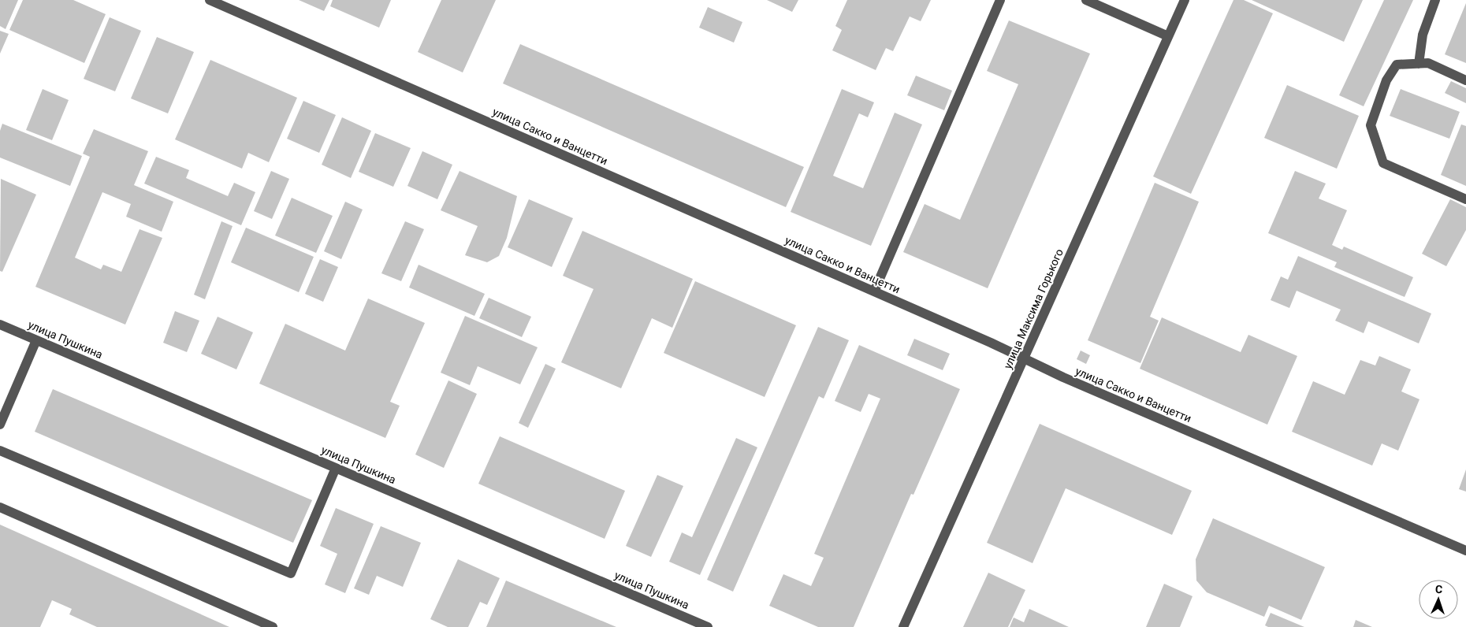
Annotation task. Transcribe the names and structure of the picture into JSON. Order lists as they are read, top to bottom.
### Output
{
  "streets": {
    "street": ["улица Сакко и Ванцетти", "улица Максима Горького", "улица Пушкина"]
  },
  "crossings": [
    ["улица Сакко и Ванцетти", "улица Максима Горького"]
  ],
  "north": "top"
}
